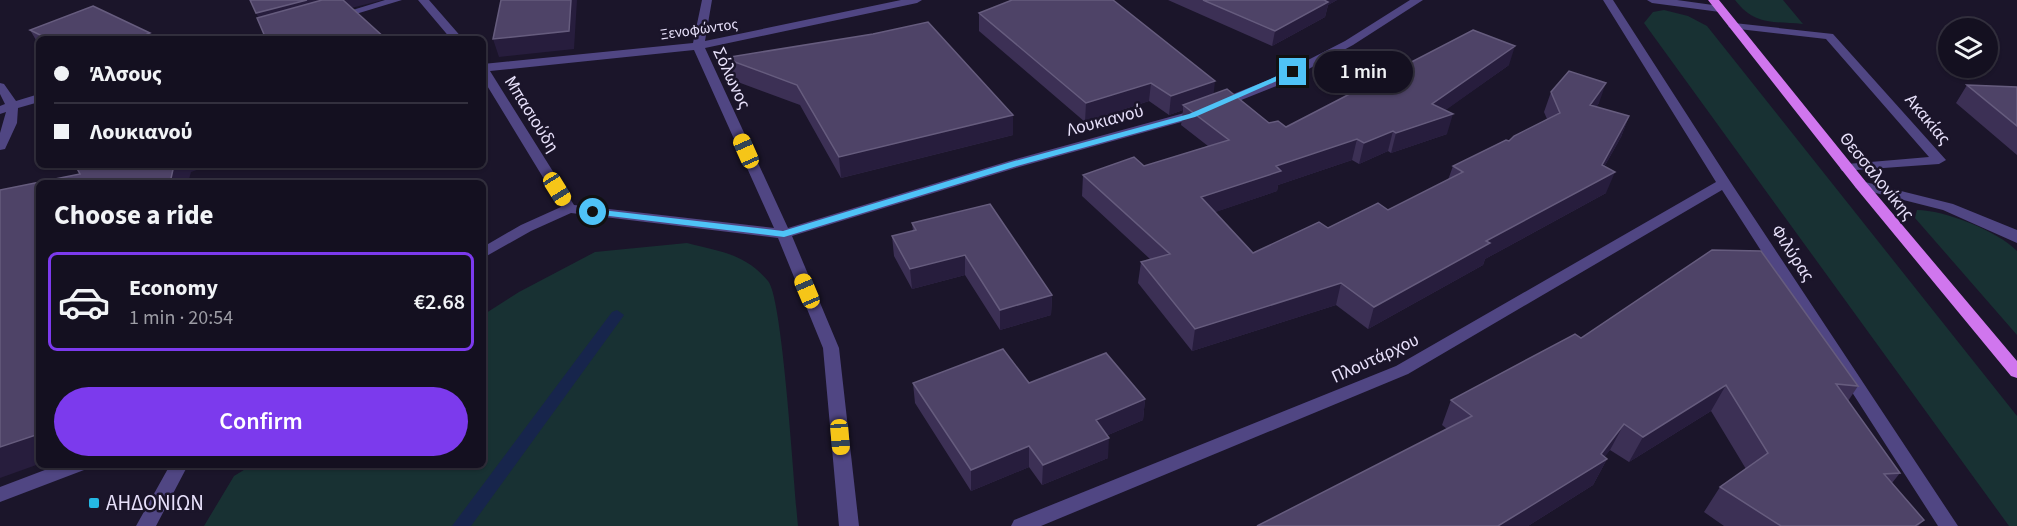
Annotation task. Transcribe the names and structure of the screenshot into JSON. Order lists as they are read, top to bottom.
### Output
{
  "streets": {
    "main road": ["Θεσσαλονίκης"],
    "street": [
      "Ξενοφώντος",
      "Σόλωνος",
      "Μπασιούδη",
      "Ακακίας",
      "Λουκιανού",
      "Φιλύρας",
      "Πλουτάρχου"
    ]
  },
  "crossings": [
    ["Ξενοφώντος", "Σόλωνος"],
    ["Σόλωνος", "Λουκιανού"],
    ["Ακακίας", "Θεσσαλονίκης"],
    ["Φιλύρας", "Πλουτάρχου"]
  ],
  "places": {
    "transit": ["ΑΗΔΟΝΙΩΝ"]
  },
  "page": {
    "banner": ["Άλσους", "Λουκιανού"],
    "bubble": "1 min",
    "heading": "Choose a ride",
    "list": [
      {
        "name": "Economy",
        "note": "1 min · 20:54",
        "value": "€2.68"
      }
    ],
    "buttons": "Confirm"
  }
}
